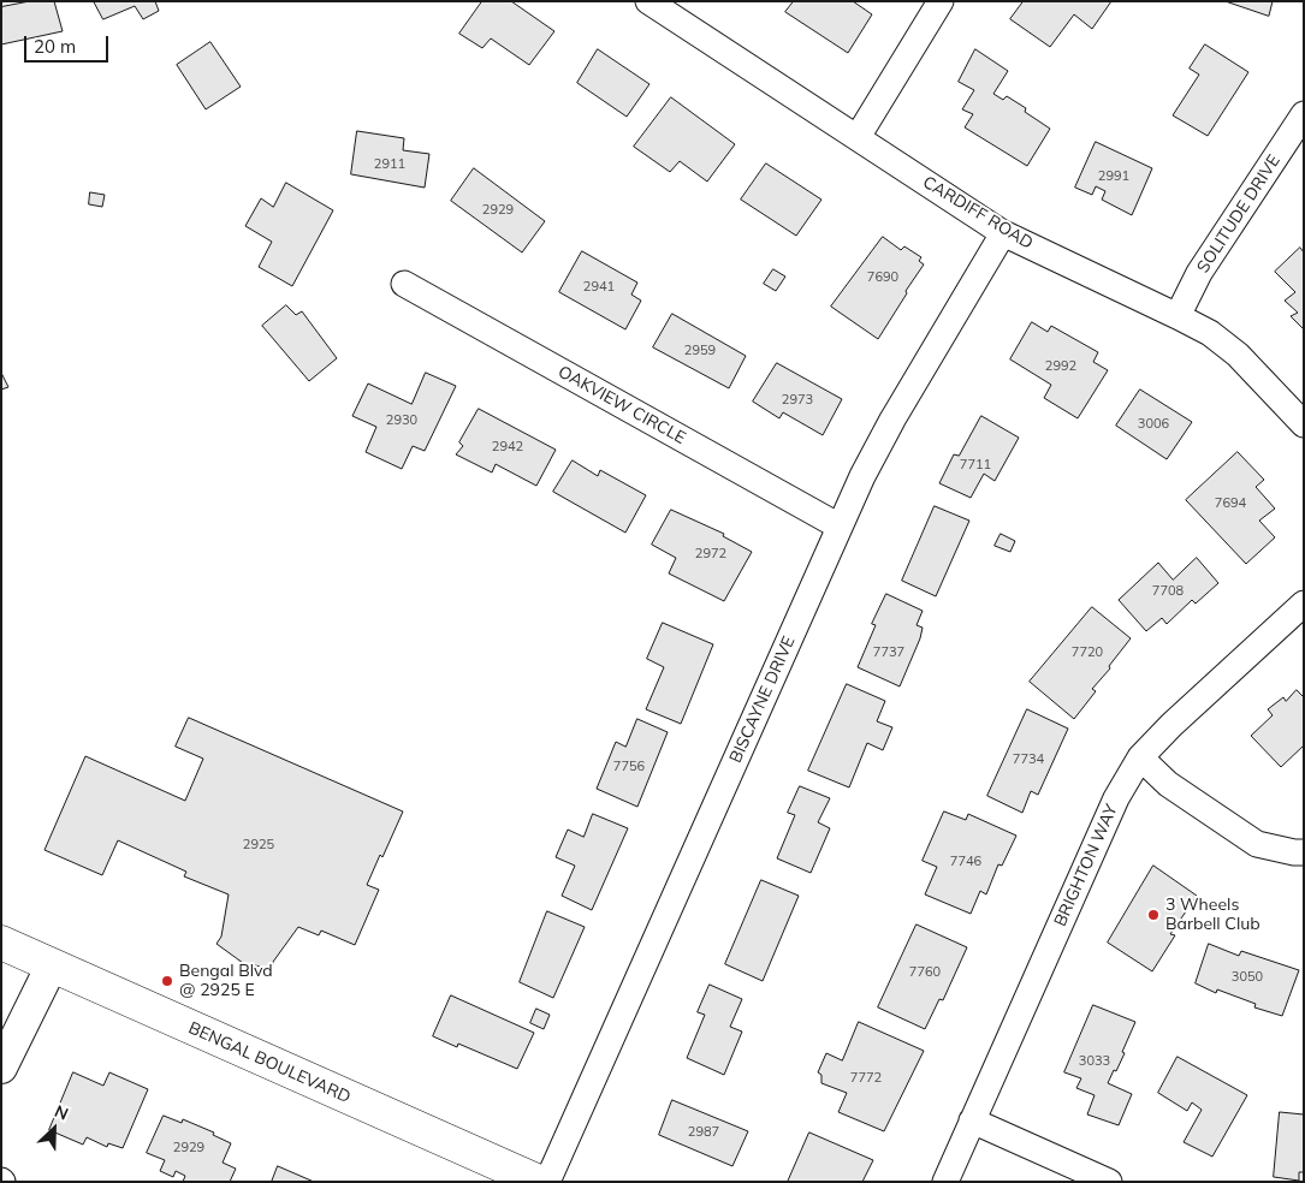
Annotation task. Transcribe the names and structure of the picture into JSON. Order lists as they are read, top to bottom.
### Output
{
  "streets": {
    "main road": ["BENGAL BOULEVARD"],
    "street": [
      "CARDIFF ROAD",
      "SOLITUDE DRIVE",
      "OAKVIEW CIRCLE",
      "BISCAYNE DRIVE",
      "BRIGHTON WAY"
    ]
  },
  "crossings": [
    ["CARDIFF ROAD", "SOLITUDE DRIVE"],
    ["CARDIFF ROAD", "BISCAYNE DRIVE"],
    ["OAKVIEW CIRCLE", "BISCAYNE DRIVE"]
  ],
  "places": ["3 Wheels Barbell Club", "Bengal Blvd @ 2925 E"],
  "house_numbers": [
    "2911",
    "2991",
    "2929",
    "7690",
    "2941",
    "2959",
    "2992",
    "2973",
    "2930",
    "3006",
    "2942",
    "7711",
    "7694",
    "2972",
    "7708",
    "7737",
    "7720",
    "7734",
    "7756",
    "2925",
    "7746",
    "7760",
    "3050",
    "3033",
    "7772",
    "2987",
    "2929"
  ],
  "scale_bar": "20 m",
  "north": "top right"
}
